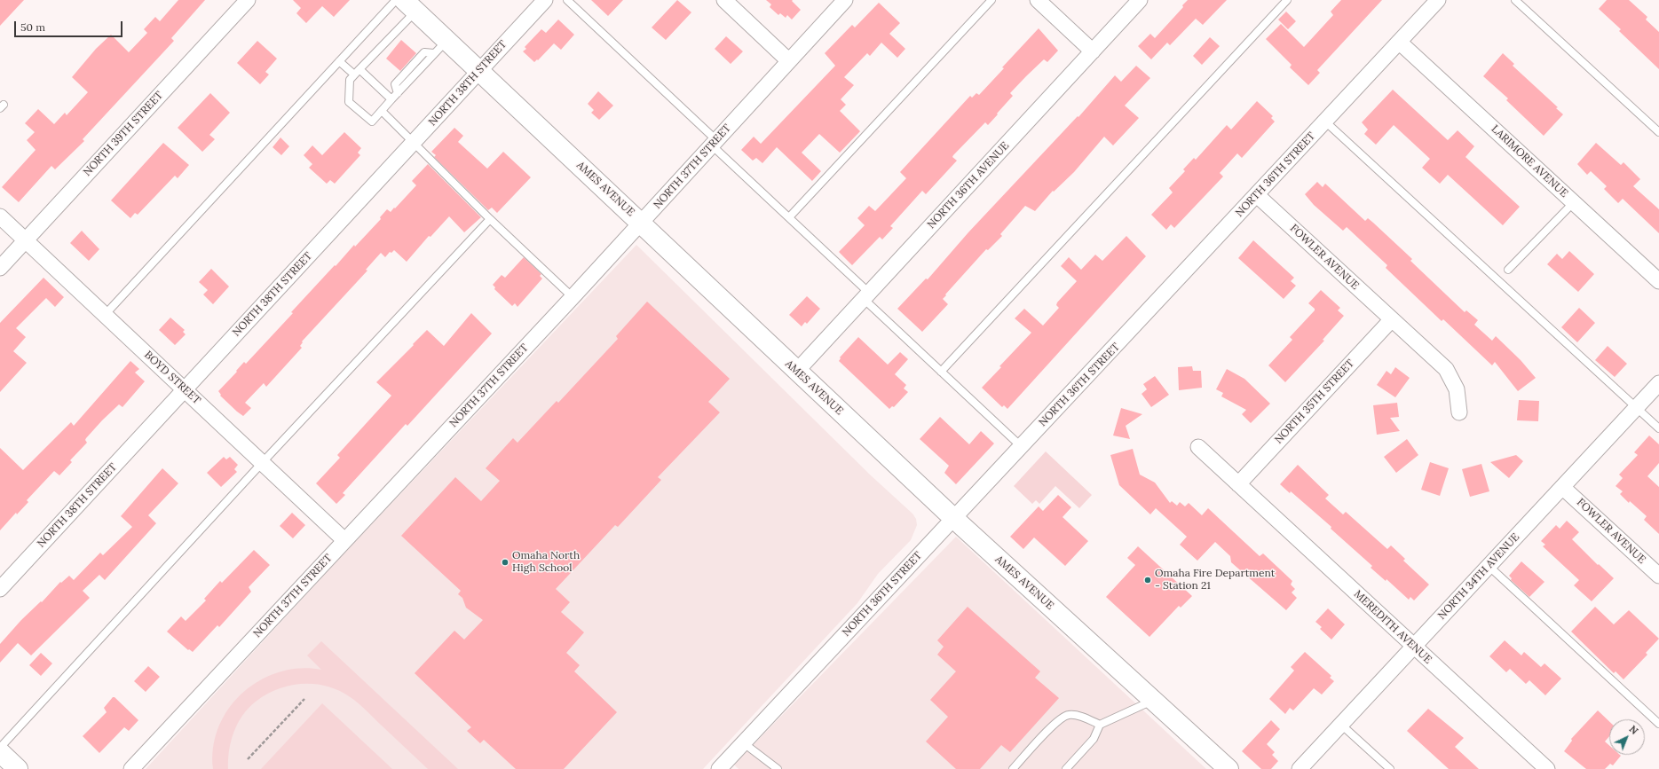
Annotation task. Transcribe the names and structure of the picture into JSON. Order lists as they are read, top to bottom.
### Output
{
  "streets": {
    "main road": ["AMES AVENUE"],
    "street": [
      "NORTH 38TH STREET",
      "NORTH 39TH STREET",
      "LARIMORE AVENUE",
      "NORTH 37TH STREET",
      "NORTH 36TH STREET",
      "NORTH 36TH AVENUE",
      "FOWLER AVENUE",
      "BOYD STREET",
      "NORTH 35TH STREET",
      "NORTH 34TH AVENUE",
      "MEREDITH AVENUE"
    ]
  },
  "crossings": [
    ["NORTH 38TH STREET", "AMES AVENUE"],
    ["NORTH 38TH STREET", "BOYD STREET"],
    ["NORTH 39TH STREET", "BOYD STREET"],
    ["LARIMORE AVENUE", "NORTH 36TH STREET"],
    ["NORTH 37TH STREET", "AMES AVENUE"],
    ["NORTH 37TH STREET", "BOYD STREET"],
    ["NORTH 36TH STREET", "AMES AVENUE"],
    ["NORTH 36TH STREET", "FOWLER AVENUE"],
    ["NORTH 36TH AVENUE", "AMES AVENUE"],
    ["FOWLER AVENUE", "NORTH 35TH STREET"],
    ["FOWLER AVENUE", "NORTH 34TH AVENUE"],
    ["NORTH 35TH STREET", "MEREDITH AVENUE"],
    ["NORTH 34TH AVENUE", "MEREDITH AVENUE"]
  ],
  "places": ["Omaha North High School", "Omaha Fire Department - Station 21"],
  "scale_bar": "50 m",
  "north": "top right"
}
